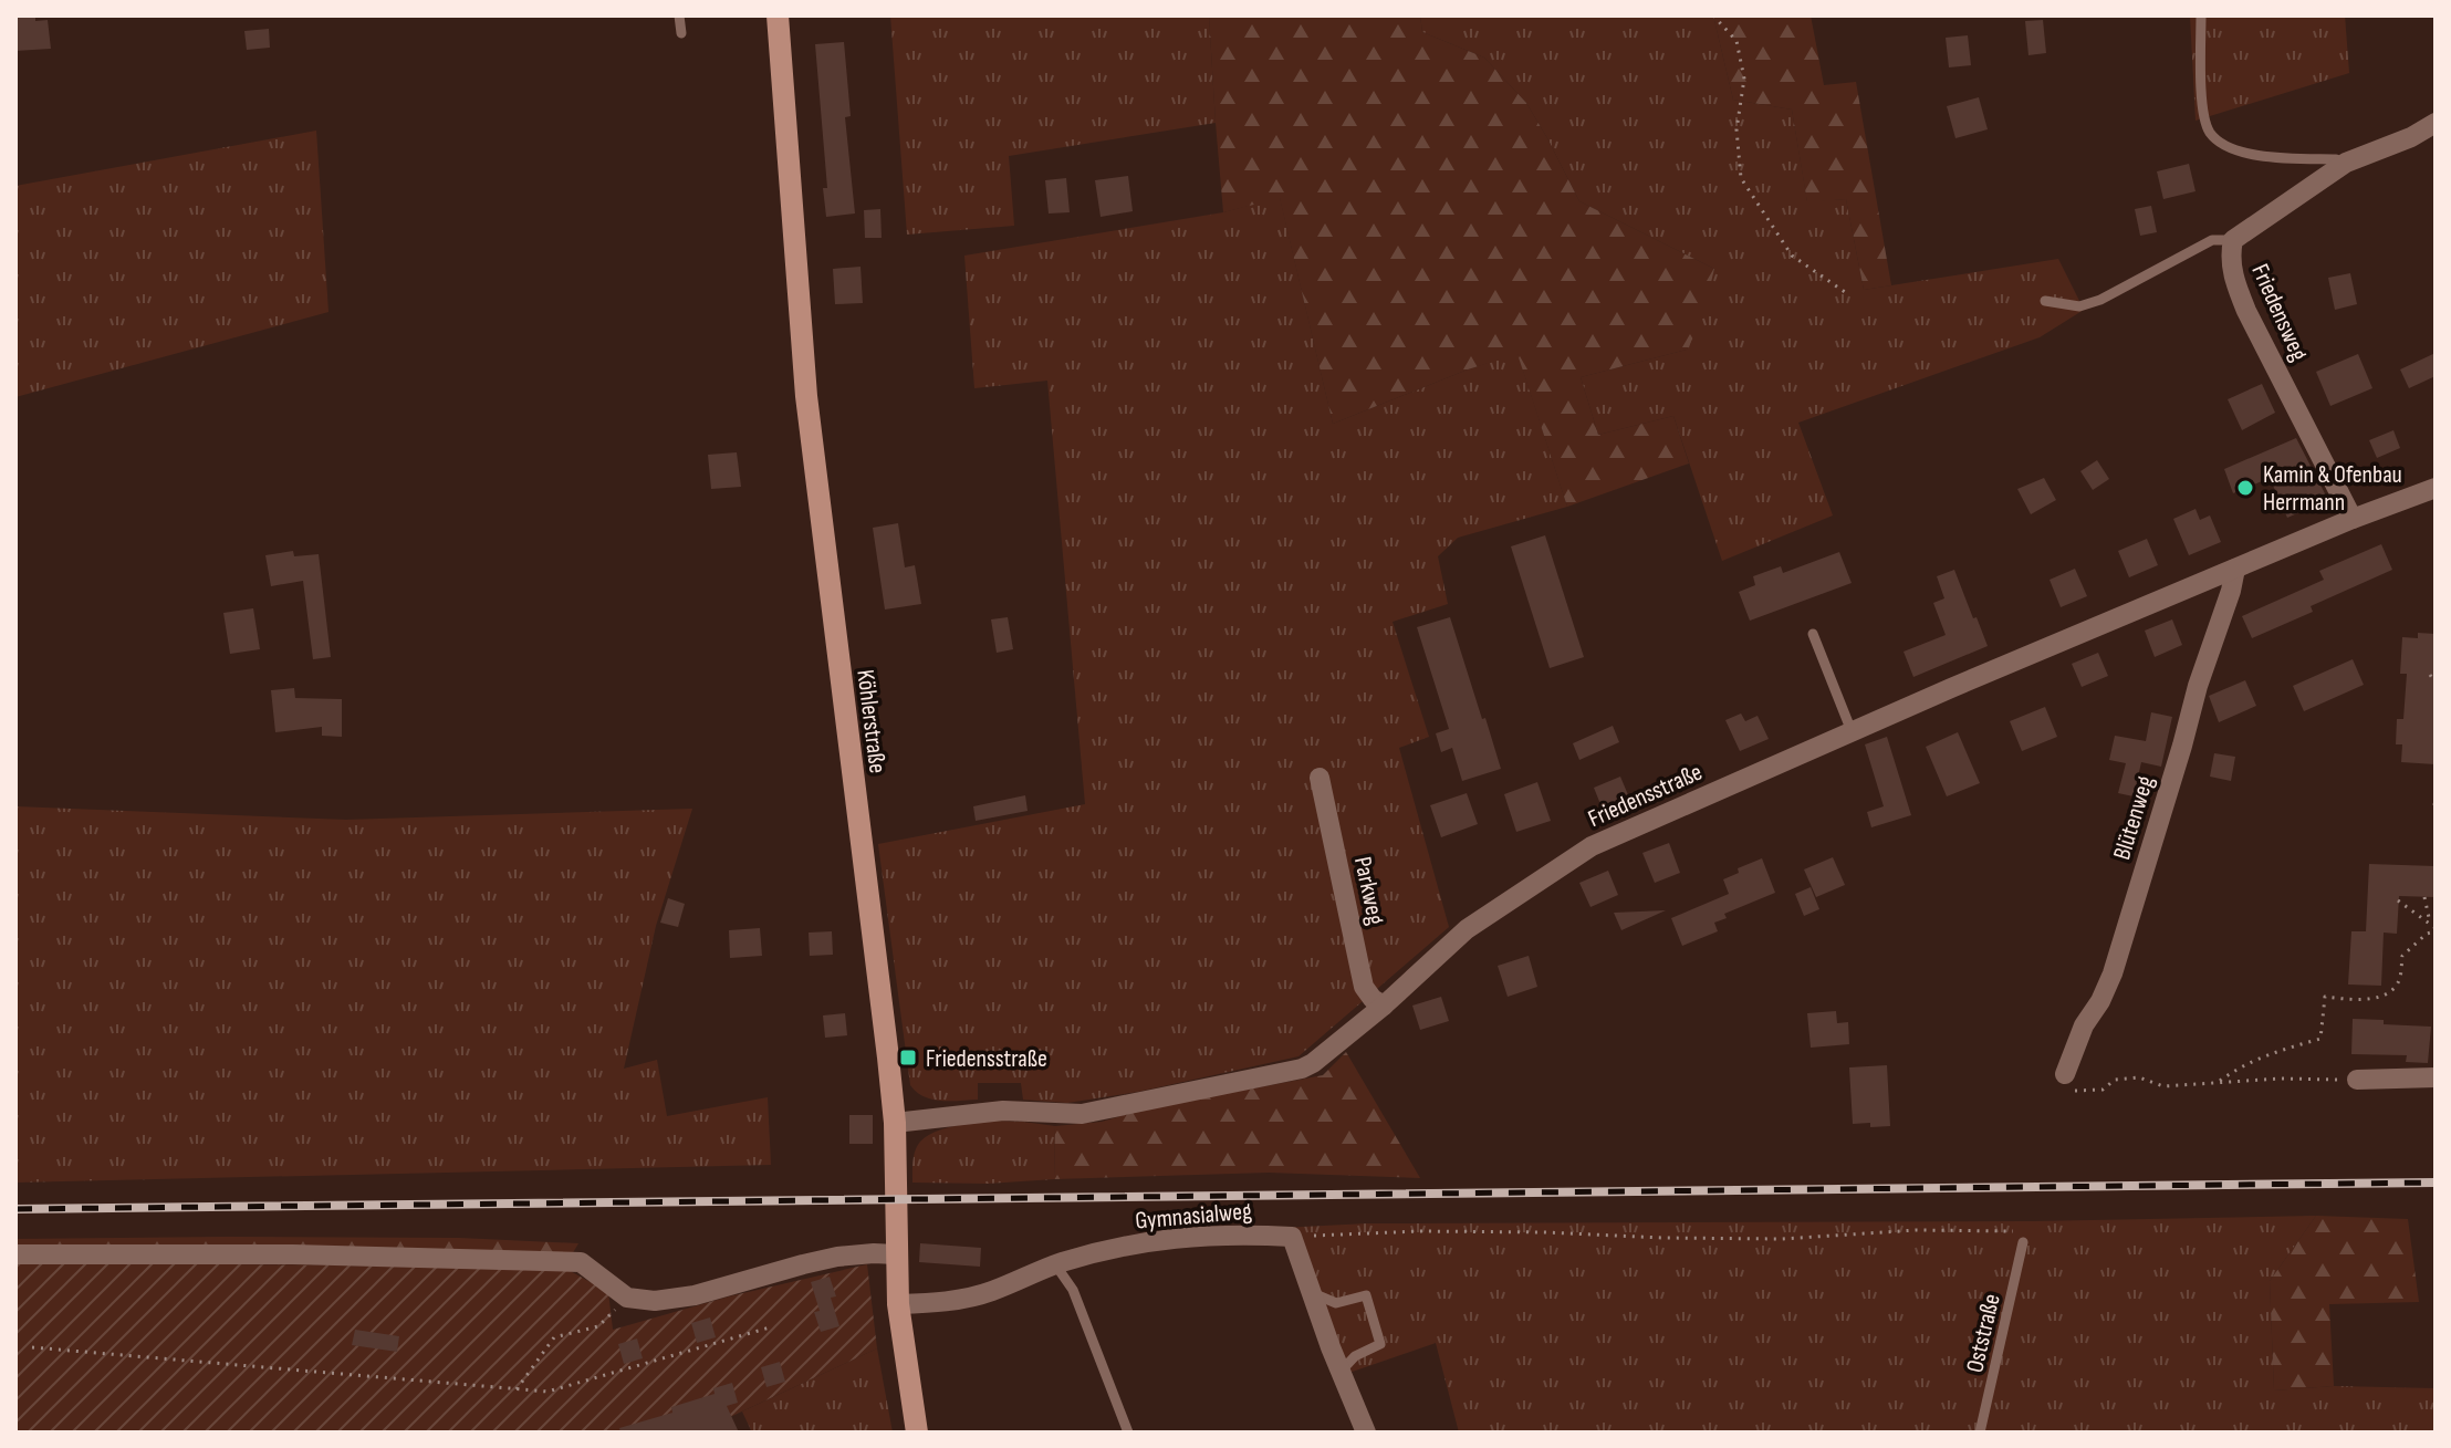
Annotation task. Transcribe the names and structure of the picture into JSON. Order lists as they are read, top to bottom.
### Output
{
  "streets": {
    "street": [
      "Friedensweg",
      "Köhlerstraße",
      "Friedensstraße",
      "Blütenweg",
      "Parkweg",
      "Gymnasialweg"
    ],
    "lane": ["Oststraße"]
  },
  "crossings": [
    ["Friedensweg", "Friedensstraße"],
    ["Köhlerstraße", "Friedensstraße"],
    ["Köhlerstraße", "Gymnasialweg"],
    ["Friedensstraße", "Blütenweg"],
    ["Friedensstraße", "Parkweg"]
  ],
  "places": {
    "other": ["Kamin & Ofenbau Herrmann"],
    "transit": ["Friedensstraße"]
  }
}
